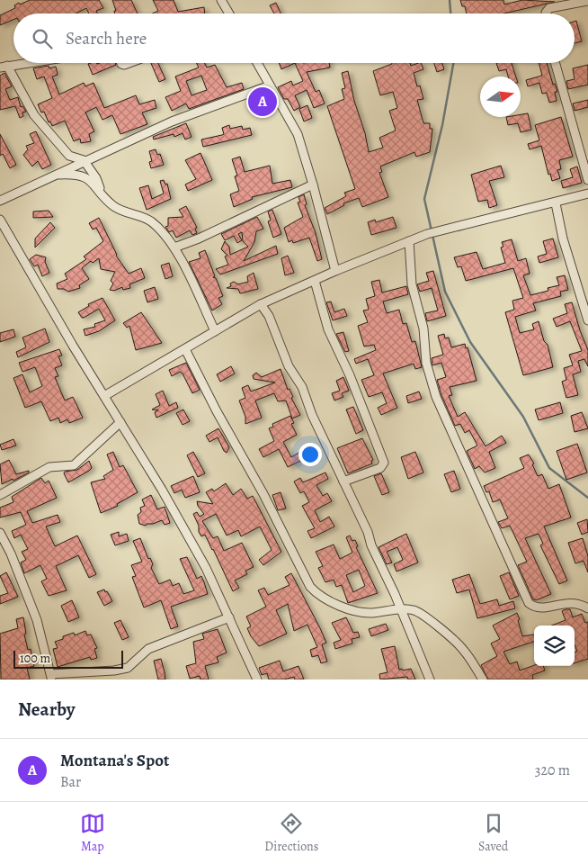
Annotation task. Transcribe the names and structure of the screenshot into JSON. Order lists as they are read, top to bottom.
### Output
{
  "scale_bar": "100 m",
  "north": "right",
  "page": {
    "search": "Search here",
    "pins": "A",
    "scale": "100 m",
    "heading": "Nearby",
    "list": [
      {
        "mark": "A",
        "name": "Montana's Spot",
        "note": "Bar",
        "value": "320 m"
      }
    ],
    "nav": ["Map", "Directions", "Saved"]
  }
}
